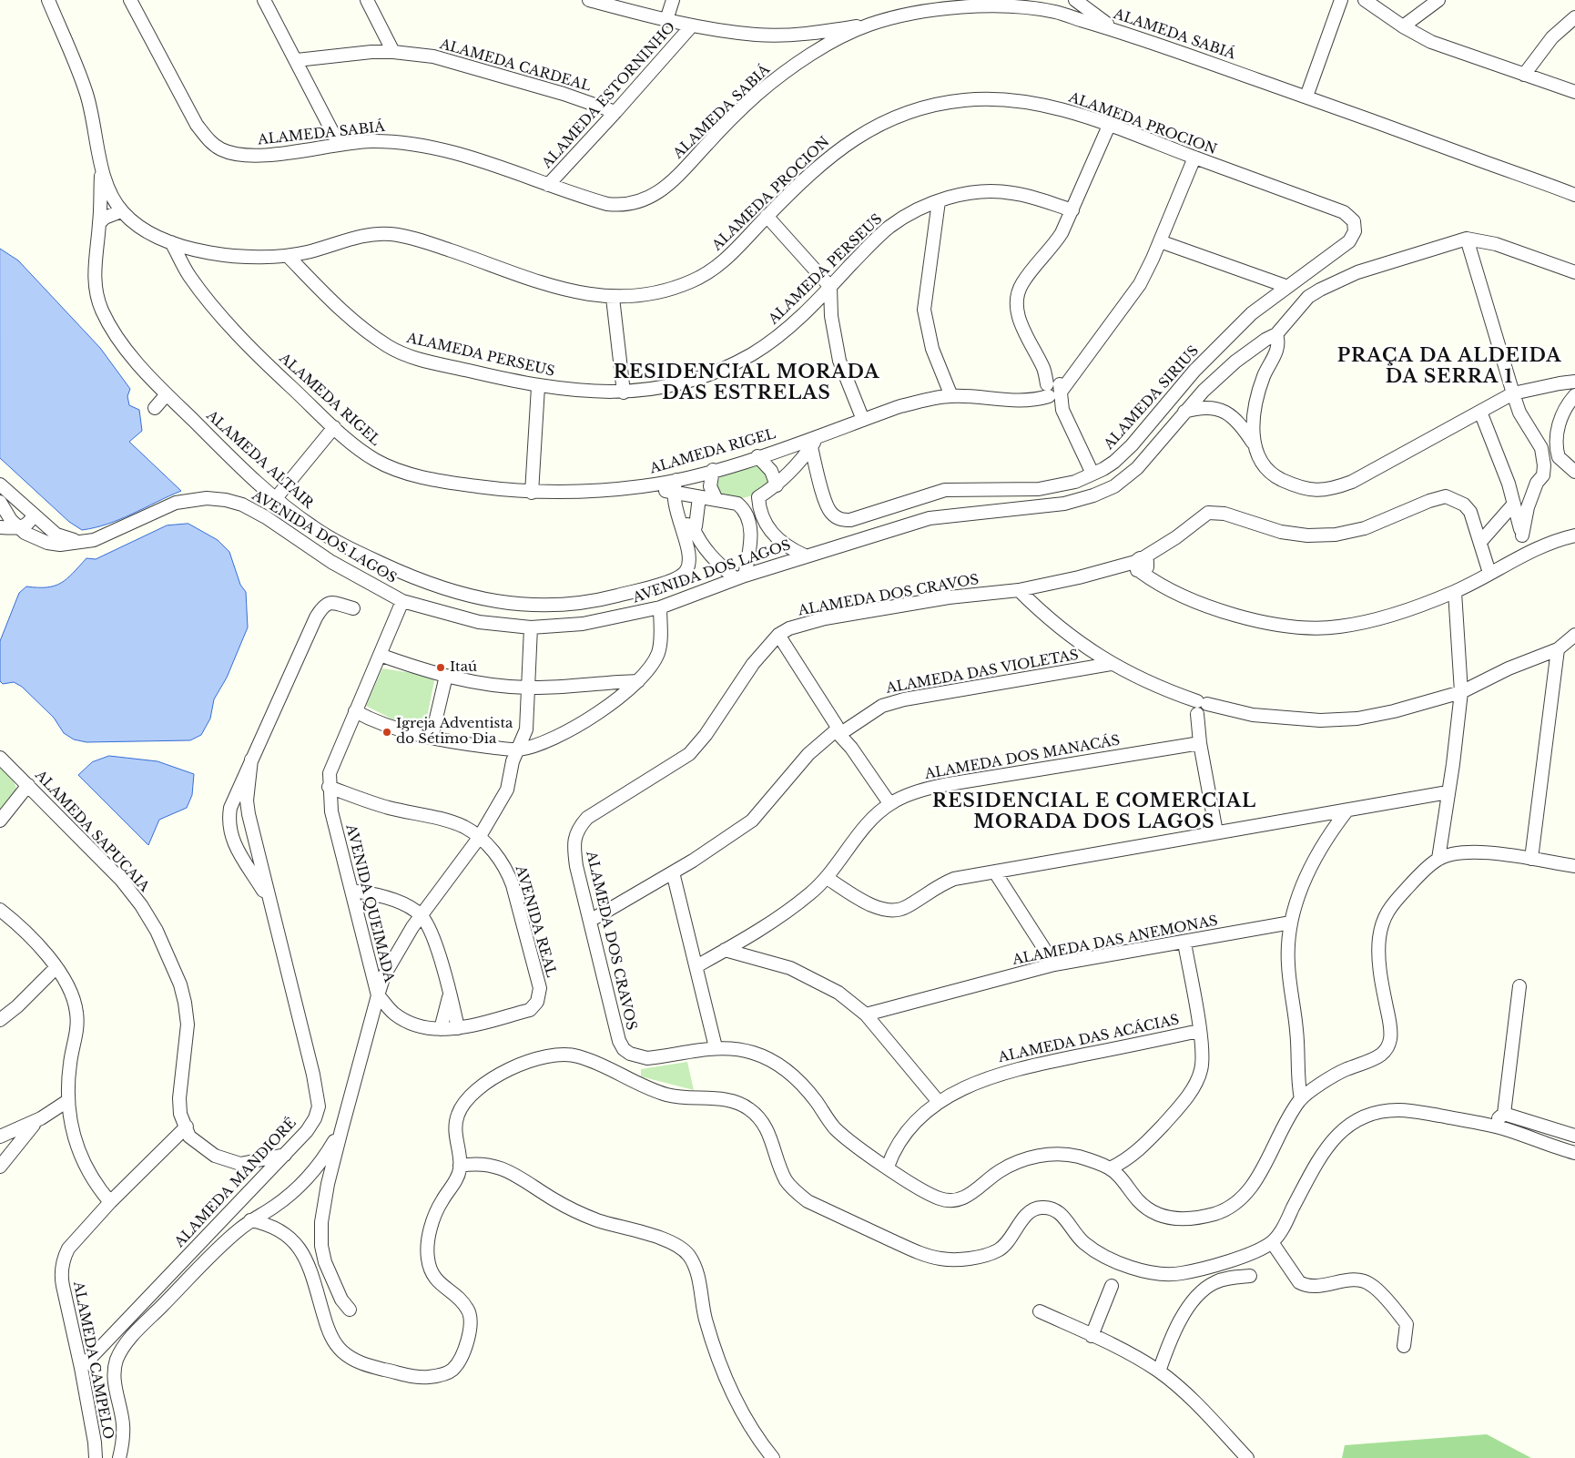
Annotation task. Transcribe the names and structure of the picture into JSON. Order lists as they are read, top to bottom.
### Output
{
  "streets": {
    "street": [
      "ALAMEDA SABIÁ",
      "ALAMEDA CARDEAL",
      "ALAMEDA ESTORNINHO",
      "ALAMEDA PROCION",
      "ALAMEDA PERSEUS",
      "ALAMEDA SIRIUS",
      "ALAMEDA RIGEL",
      "ALAMEDA ALTAIR",
      "AVENIDA DOS LAGOS",
      "ALAMEDA DOS CRAVOS",
      "ALAMEDA DAS VIOLETAS",
      "ALAMEDA DOS MANACÁS",
      "ALAMEDA SAPUCAIA",
      "AVENIDA QUEIMADA",
      "AVENIDA REAL",
      "ALAMEDA DAS ANEMONAS",
      "ALAMEDA DAS ACÁCIAS",
      "ALAMEDA MANDIORÉ",
      "ALAMEDA CAMPELO"
    ]
  },
  "crossings": [
    ["ALAMEDA SABIÁ", "ALAMEDA ESTORNINHO"],
    ["ALAMEDA CARDEAL", "ALAMEDA ESTORNINHO"],
    ["ALAMEDA PROCION", "ALAMEDA PERSEUS"],
    ["ALAMEDA PROCION", "ALAMEDA SIRIUS"],
    ["ALAMEDA PROCION", "ALAMEDA RIGEL"],
    ["ALAMEDA PROCION", "ALAMEDA ALTAIR"],
    ["AVENIDA DOS LAGOS", "AVENIDA QUEIMADA"],
    ["ALAMEDA DOS CRAVOS", "ALAMEDA DAS VIOLETAS"],
    ["ALAMEDA SAPUCAIA", "ALAMEDA CAMPELO"],
    ["AVENIDA QUEIMADA", "AVENIDA REAL"],
    ["ALAMEDA MANDIORÉ", "ALAMEDA CAMPELO"]
  ],
  "districts": ["PRAÇA DA ALDEIDA DA SERRA 1", "RESIDENCIAL MORADA DAS ESTRELAS", "RESIDENCIAL E COMERCIAL MORADA DOS LAGOS"],
  "places": ["Itaú", "Igreja Adventista do Sétimo Dia"]
}
